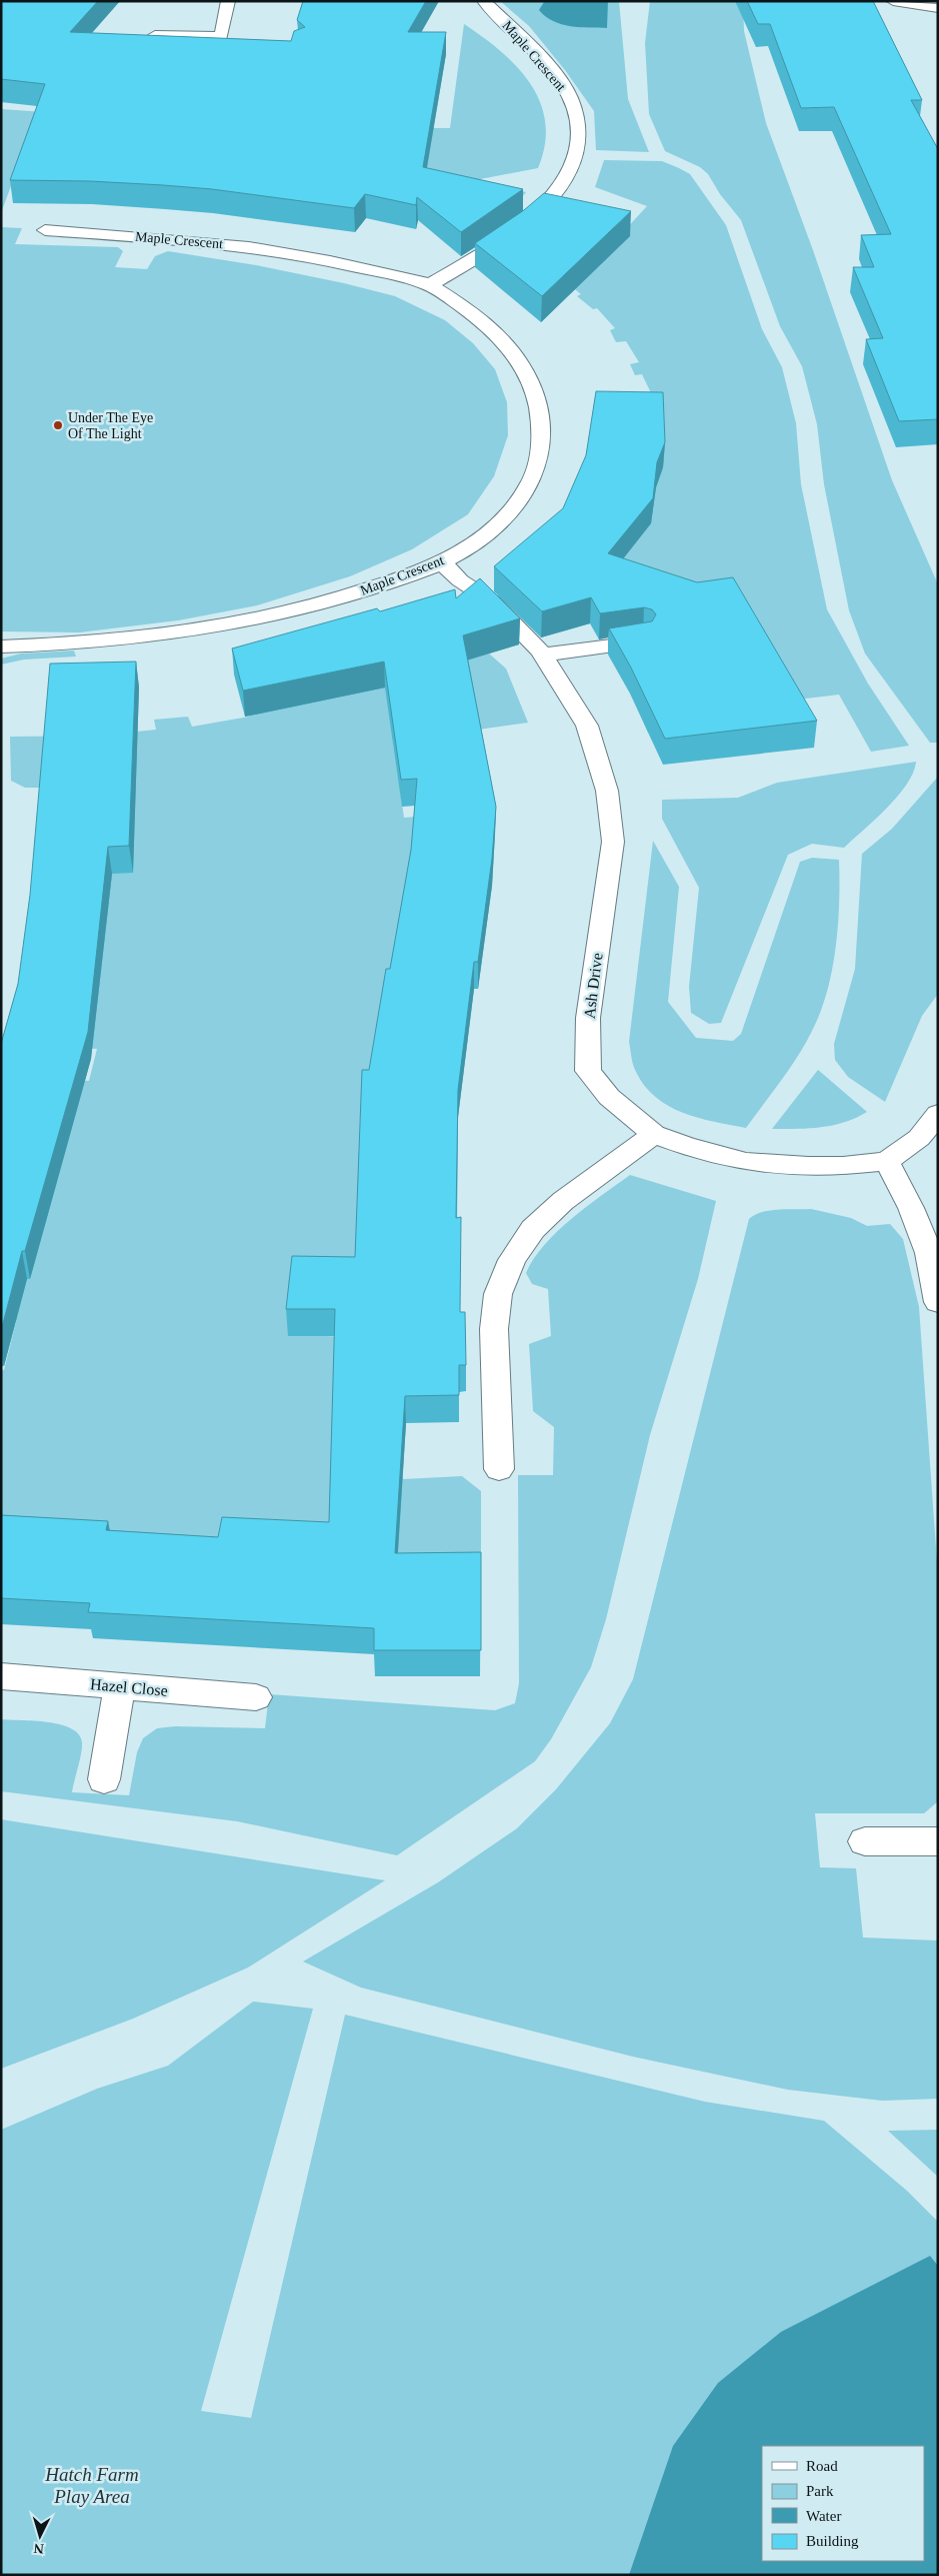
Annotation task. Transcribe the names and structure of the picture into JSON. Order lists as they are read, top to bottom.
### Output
{
  "streets": {
    "street": ["Maple Crescent", "Ash Drive", "Hazel Close"]
  },
  "crossings": [
    ["Maple Crescent", "Ash Drive"]
  ],
  "parks": ["Hatch Farm Play Area"],
  "places": ["Under The Eye Of The Light"],
  "legend": [
    "Road",
    "Park",
    "Water",
    "Building"
  ],
  "north": "bottom"
}
